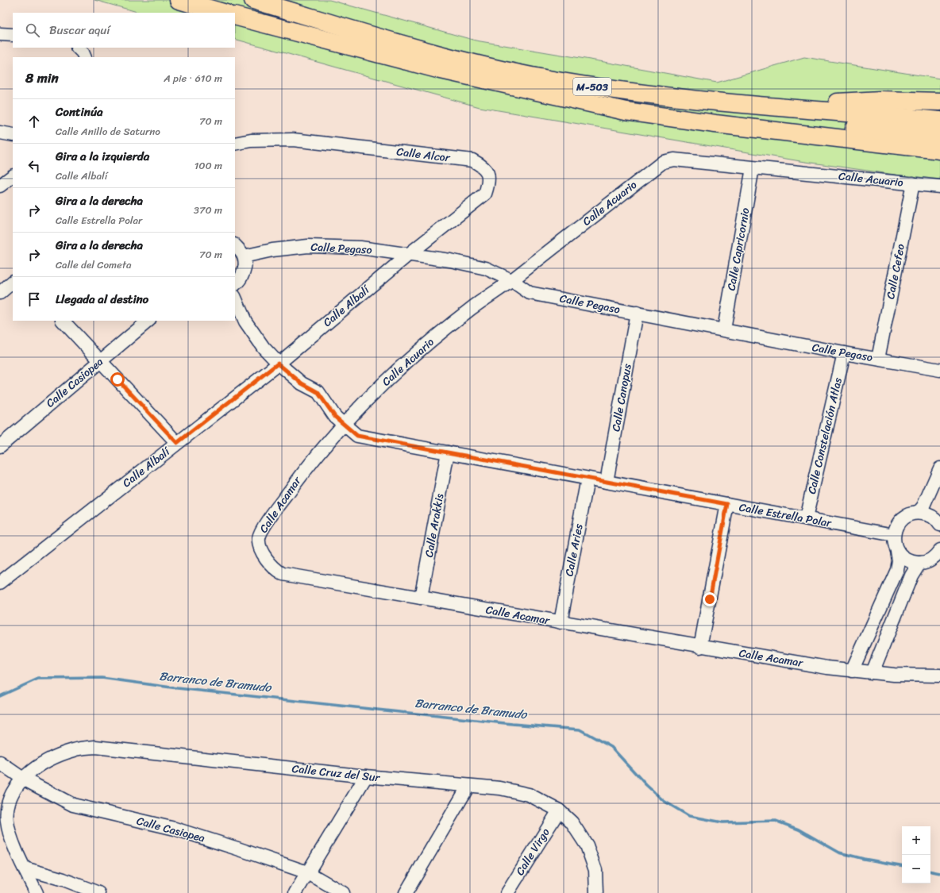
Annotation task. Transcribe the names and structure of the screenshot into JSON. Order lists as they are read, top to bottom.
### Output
{
  "streets": {
    "highway": ["M-503"],
    "street": [
      "Calle Alcor",
      "Calle Acuario",
      "Calle Pegaso",
      "Calle Capricornio",
      "Calle Cefeo",
      "Calle Albalí",
      "Calle Casiopea",
      "Calle Canopus",
      "Calle Constelación Atlas",
      "Calle Acamar",
      "Calle Estrella Polar",
      "Calle Arakkis",
      "Calle Aries",
      "Calle Cruz del Sur",
      "Calle Virgo"
    ]
  },
  "crossings": [
    ["Calle Alcor", "Calle Pegaso"],
    ["Calle Alcor", "Calle Albalí"],
    ["Calle Acuario", "Calle Pegaso"],
    ["Calle Acuario", "Calle Capricornio"],
    ["Calle Acuario", "Calle Cefeo"],
    ["Calle Acuario", "Calle Acamar"],
    ["Calle Acuario", "Calle Estrella Polar"],
    ["Calle Pegaso", "Calle Capricornio"],
    ["Calle Pegaso", "Calle Cefeo"],
    ["Calle Pegaso", "Calle Albalí"],
    ["Calle Pegaso", "Calle Canopus"],
    ["Calle Pegaso", "Calle Constelación Atlas"],
    ["Calle Albalí", "Calle Estrella Polar"],
    ["Calle Casiopea", "Calle Cruz del Sur"],
    ["Calle Canopus", "Calle Estrella Polar"],
    ["Calle Constelación Atlas", "Calle Estrella Polar"],
    ["Calle Acamar", "Calle Estrella Polar"],
    ["Calle Acamar", "Calle Arakkis"],
    ["Calle Acamar", "Calle Aries"],
    ["Calle Estrella Polar", "Calle Arakkis"],
    ["Calle Estrella Polar", "Calle Aries"],
    ["Calle Cruz del Sur", "Calle Virgo"]
  ],
  "water": ["Barranco de Bramudo"],
  "page": {
    "search": "Buscar aquí",
    "heading": ["8 min", "A pie · 610 m"],
    "list": [
      ["Continúa", "Calle Anillo de Saturno", "70 m"],
      ["Gira a la izquierda", "Calle Albalí", "100 m"],
      ["Gira a la derecha", "Calle Estrella Polar", "370 m"],
      ["Gira a la derecha", "Calle del Cometa", "70 m"],
      "Llegada al destino"
    ],
    "map_buttons": ["+", "−"]
  }
}
